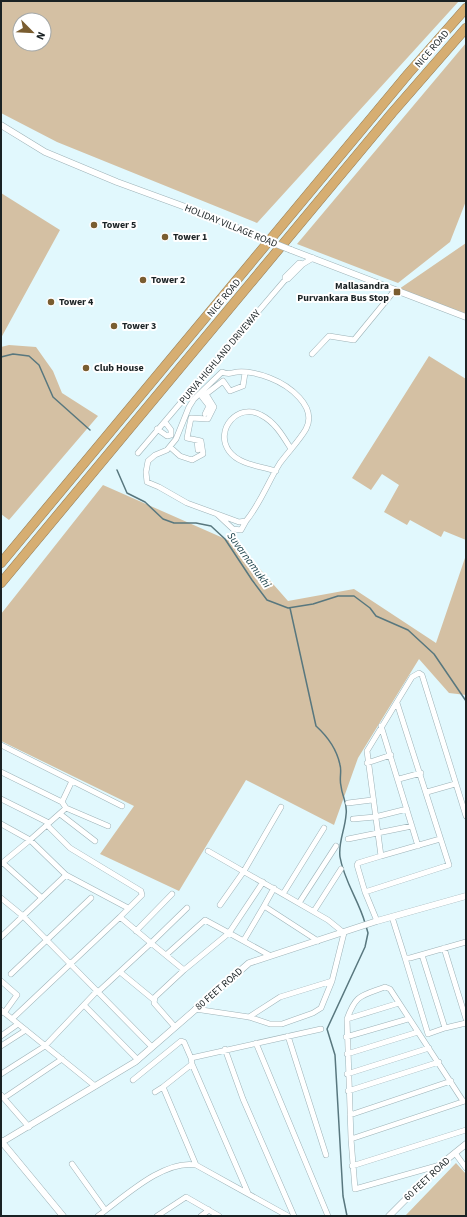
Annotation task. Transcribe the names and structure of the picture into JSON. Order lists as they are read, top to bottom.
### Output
{
  "streets": {
    "highway": ["NICE ROAD"],
    "street": [
      "HOLIDAY VILLAGE ROAD",
      "PURVA HIGHLAND DRIVEWAY",
      "80 FEET ROAD",
      "60 FEET ROAD"
    ]
  },
  "crossings": [
    ["HOLIDAY VILLAGE ROAD", "PURVA HIGHLAND DRIVEWAY"]
  ],
  "water": ["Suvarnamukhi"],
  "places": {
    "other": [
      "Tower 5",
      "Tower 1",
      "Tower 2",
      "Tower 4",
      "Tower 3",
      "Club House"
    ],
    "transit": ["Mallasandra Purvankara Bus Stop"]
  },
  "north": "bottom right"
}
